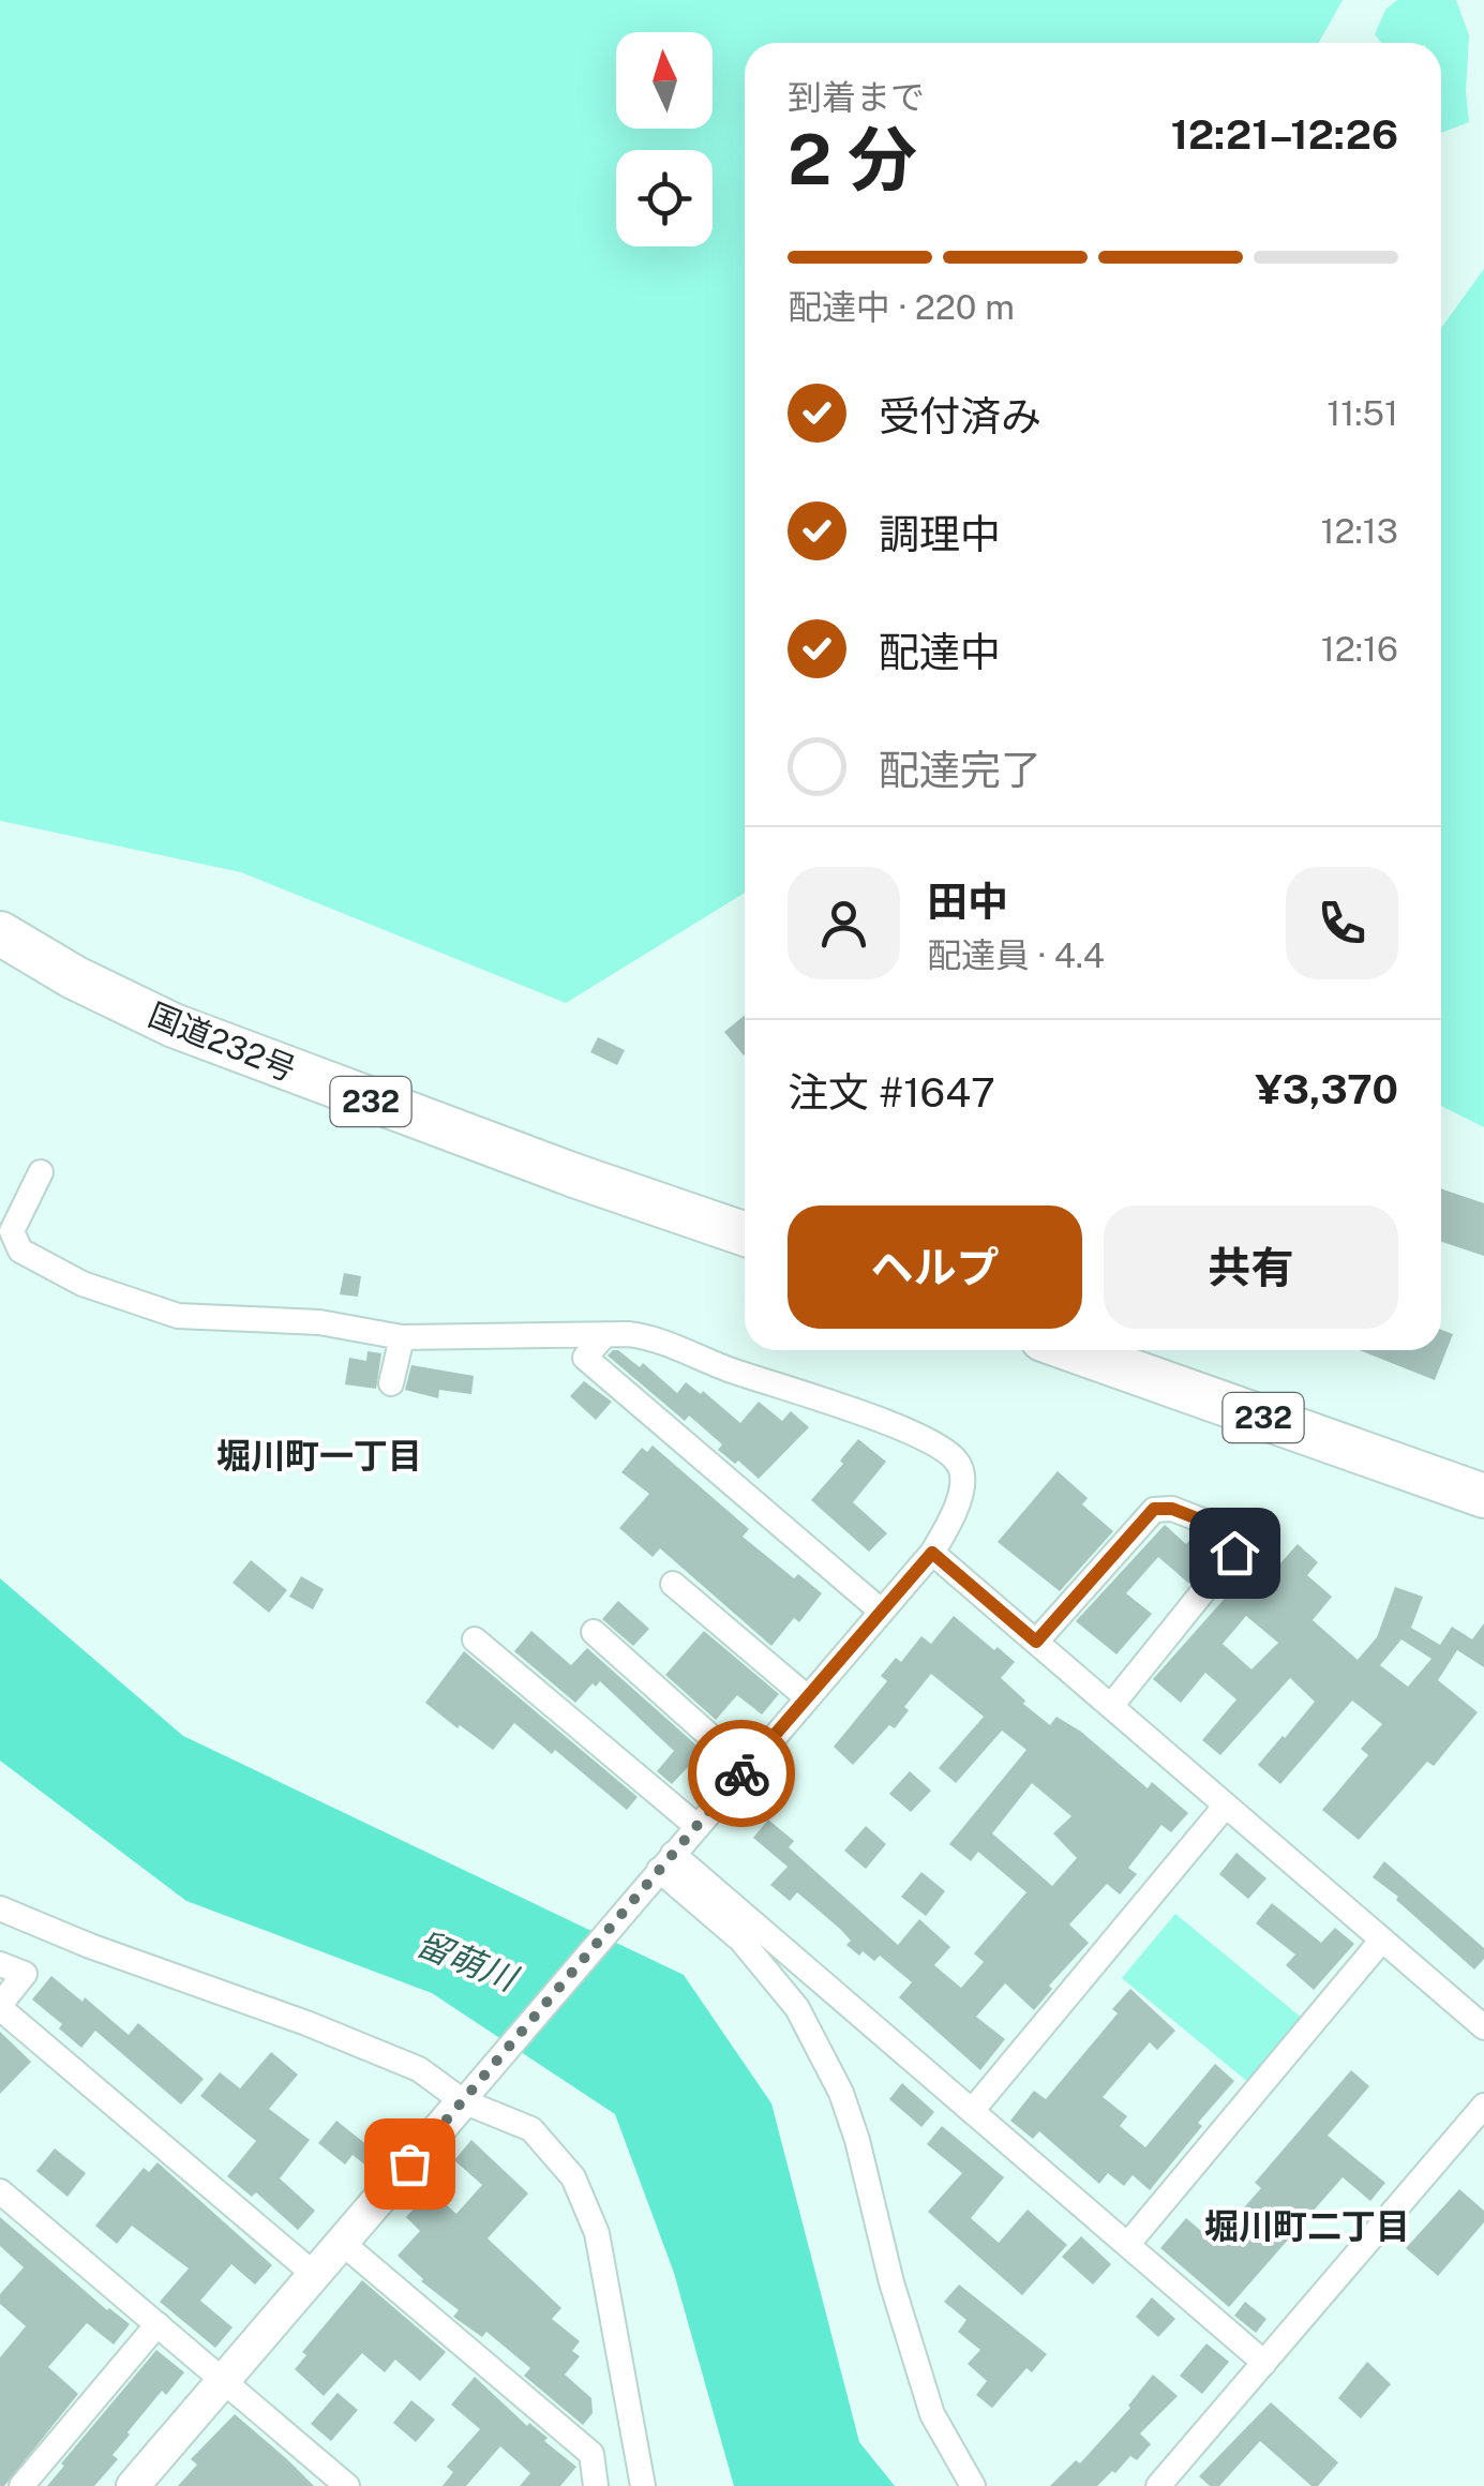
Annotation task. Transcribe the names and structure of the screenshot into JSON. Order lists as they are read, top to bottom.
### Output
{
  "streets": {
    "highway": ["国道232号", "232"]
  },
  "districts": ["堀川町一丁目", "堀川町二丁目"],
  "water": ["留萌川"],
  "north": "top",
  "page": {
    "heading": ["2 分", "到着まで", "12:21–12:26"],
    "panel": [
      "田中",
      "配達員 · 4.4",
      "注文 #1647",
      "¥3,370"
    ],
    "bar": "配達中 · 220 m",
    "list": [
      ["受付済み", "11:51"],
      ["調理中", "12:13"],
      ["配達中", "12:16"],
      "配達完了"
    ],
    "buttons": ["ヘルプ", "共有"]
  }
}
